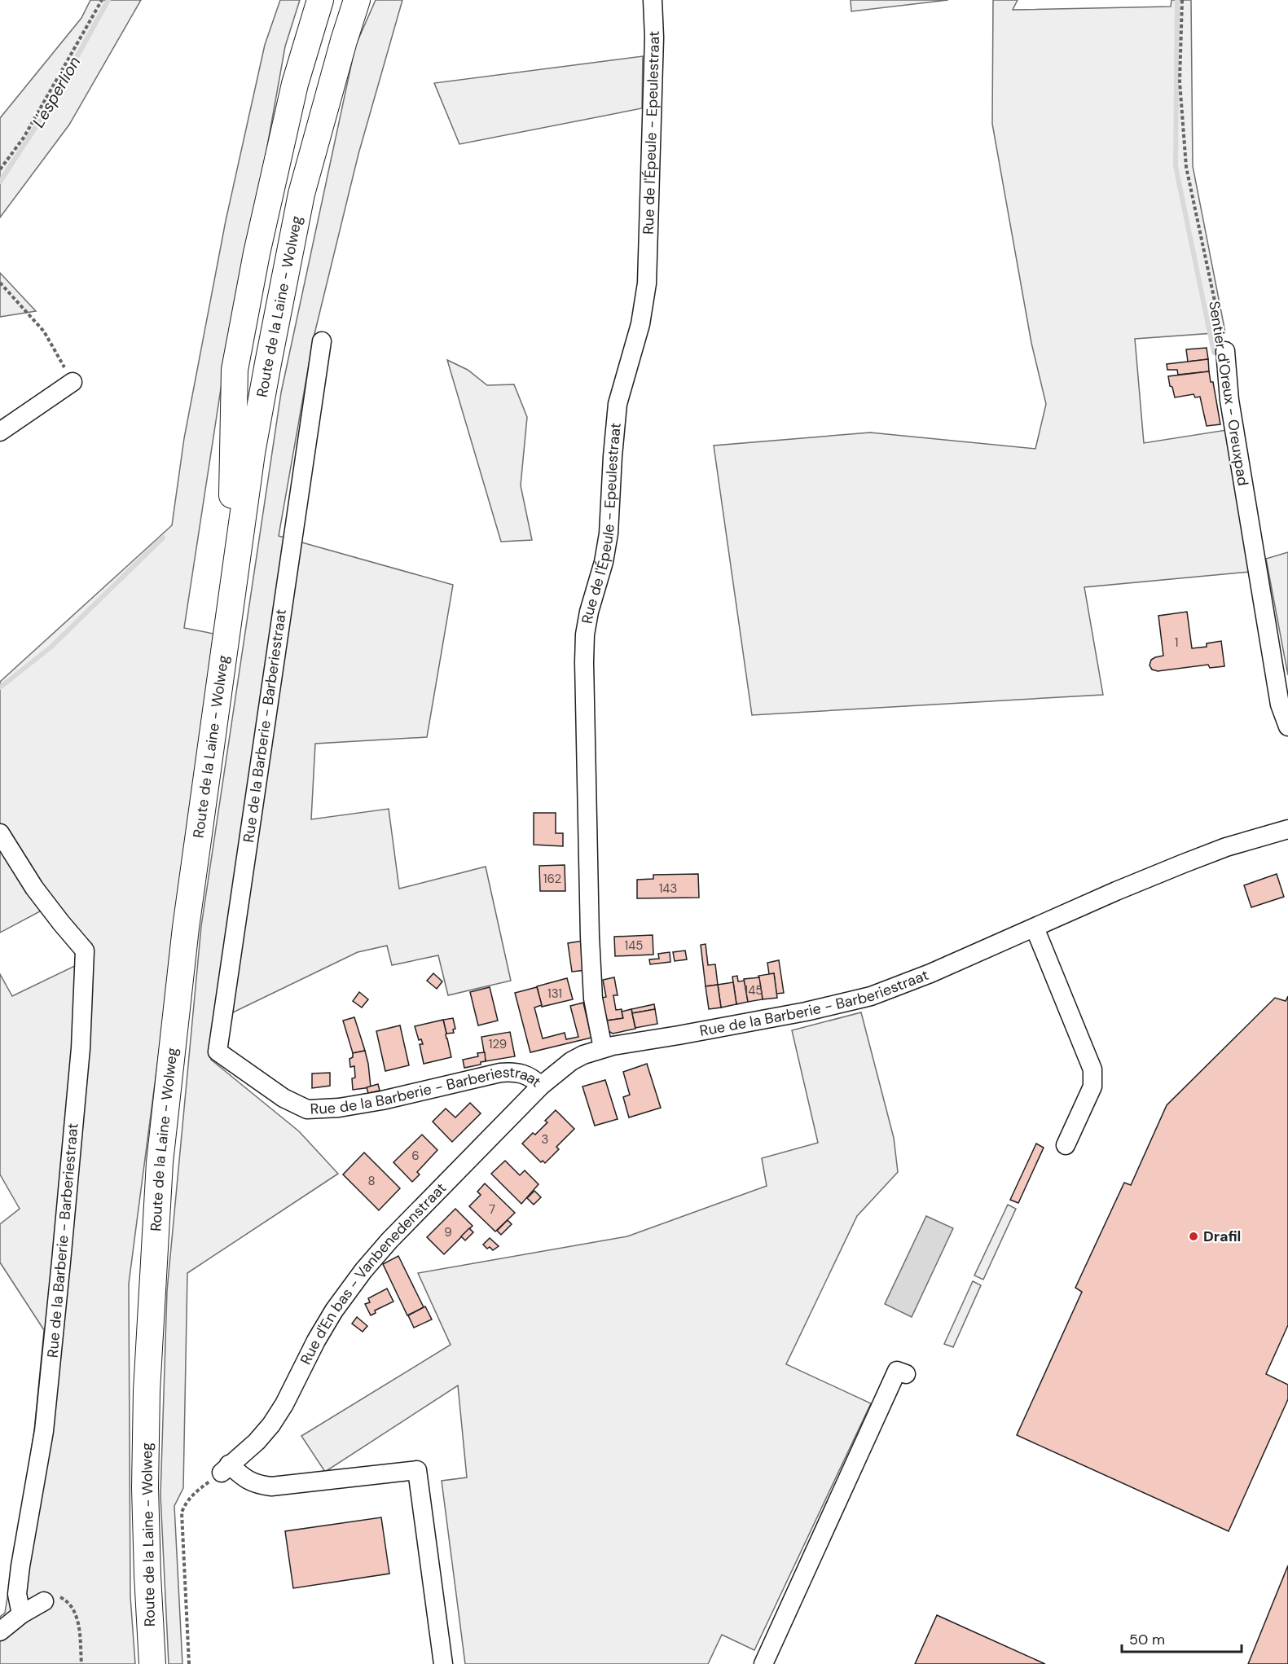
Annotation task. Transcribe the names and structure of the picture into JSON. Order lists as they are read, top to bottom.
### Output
{
  "streets": {
    "highway": ["Route de la Laine - Wolweg"],
    "street": [
      "Rue de l'Épeule - Epeulestraat",
      "Sentier d'Oreux - Oreuxpad",
      "Rue de la Barberie - Barberiestraat",
      "Rue d'En bas - Vanbenedenstraat"
    ]
  },
  "crossings": [
    ["Rue de l'Épeule - Epeulestraat", "Rue de la Barberie - Barberiestraat"],
    ["Rue de la Barberie - Barberiestraat", "Rue d'En bas - Vanbenedenstraat"]
  ],
  "water": ["L'esperlion"],
  "places": ["Drafil"],
  "house_numbers": [
    "1",
    "162",
    "143",
    "145",
    "145",
    "131",
    "129",
    "3",
    "6",
    "8",
    "7",
    "9"
  ],
  "scale_bar": "50 m"
}
